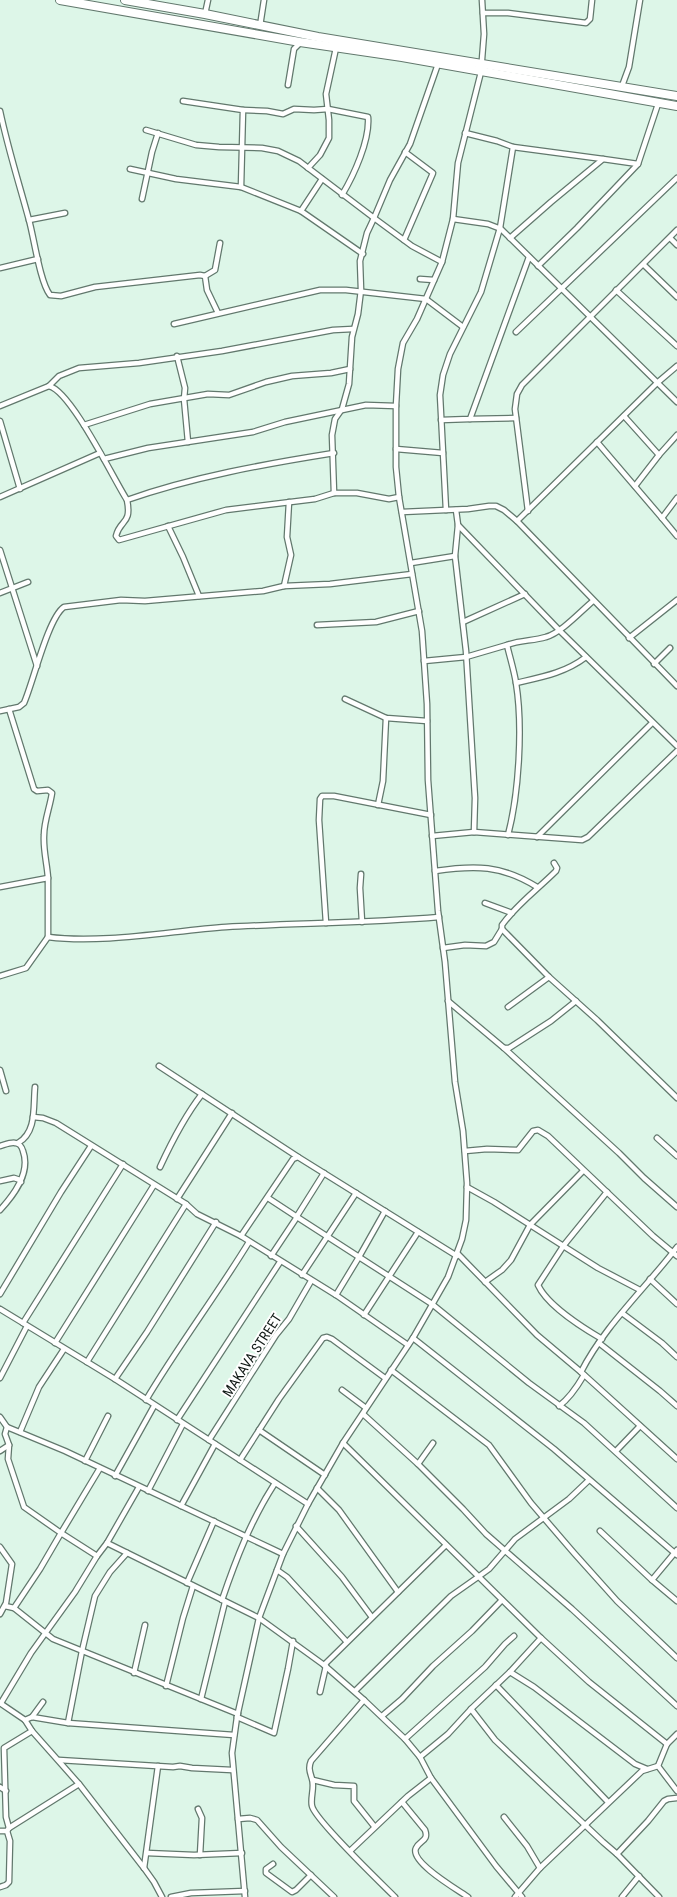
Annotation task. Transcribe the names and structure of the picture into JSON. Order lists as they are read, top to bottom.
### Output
{
  "streets": {
    "street": ["MAKAVA STREET"]
  }
}
